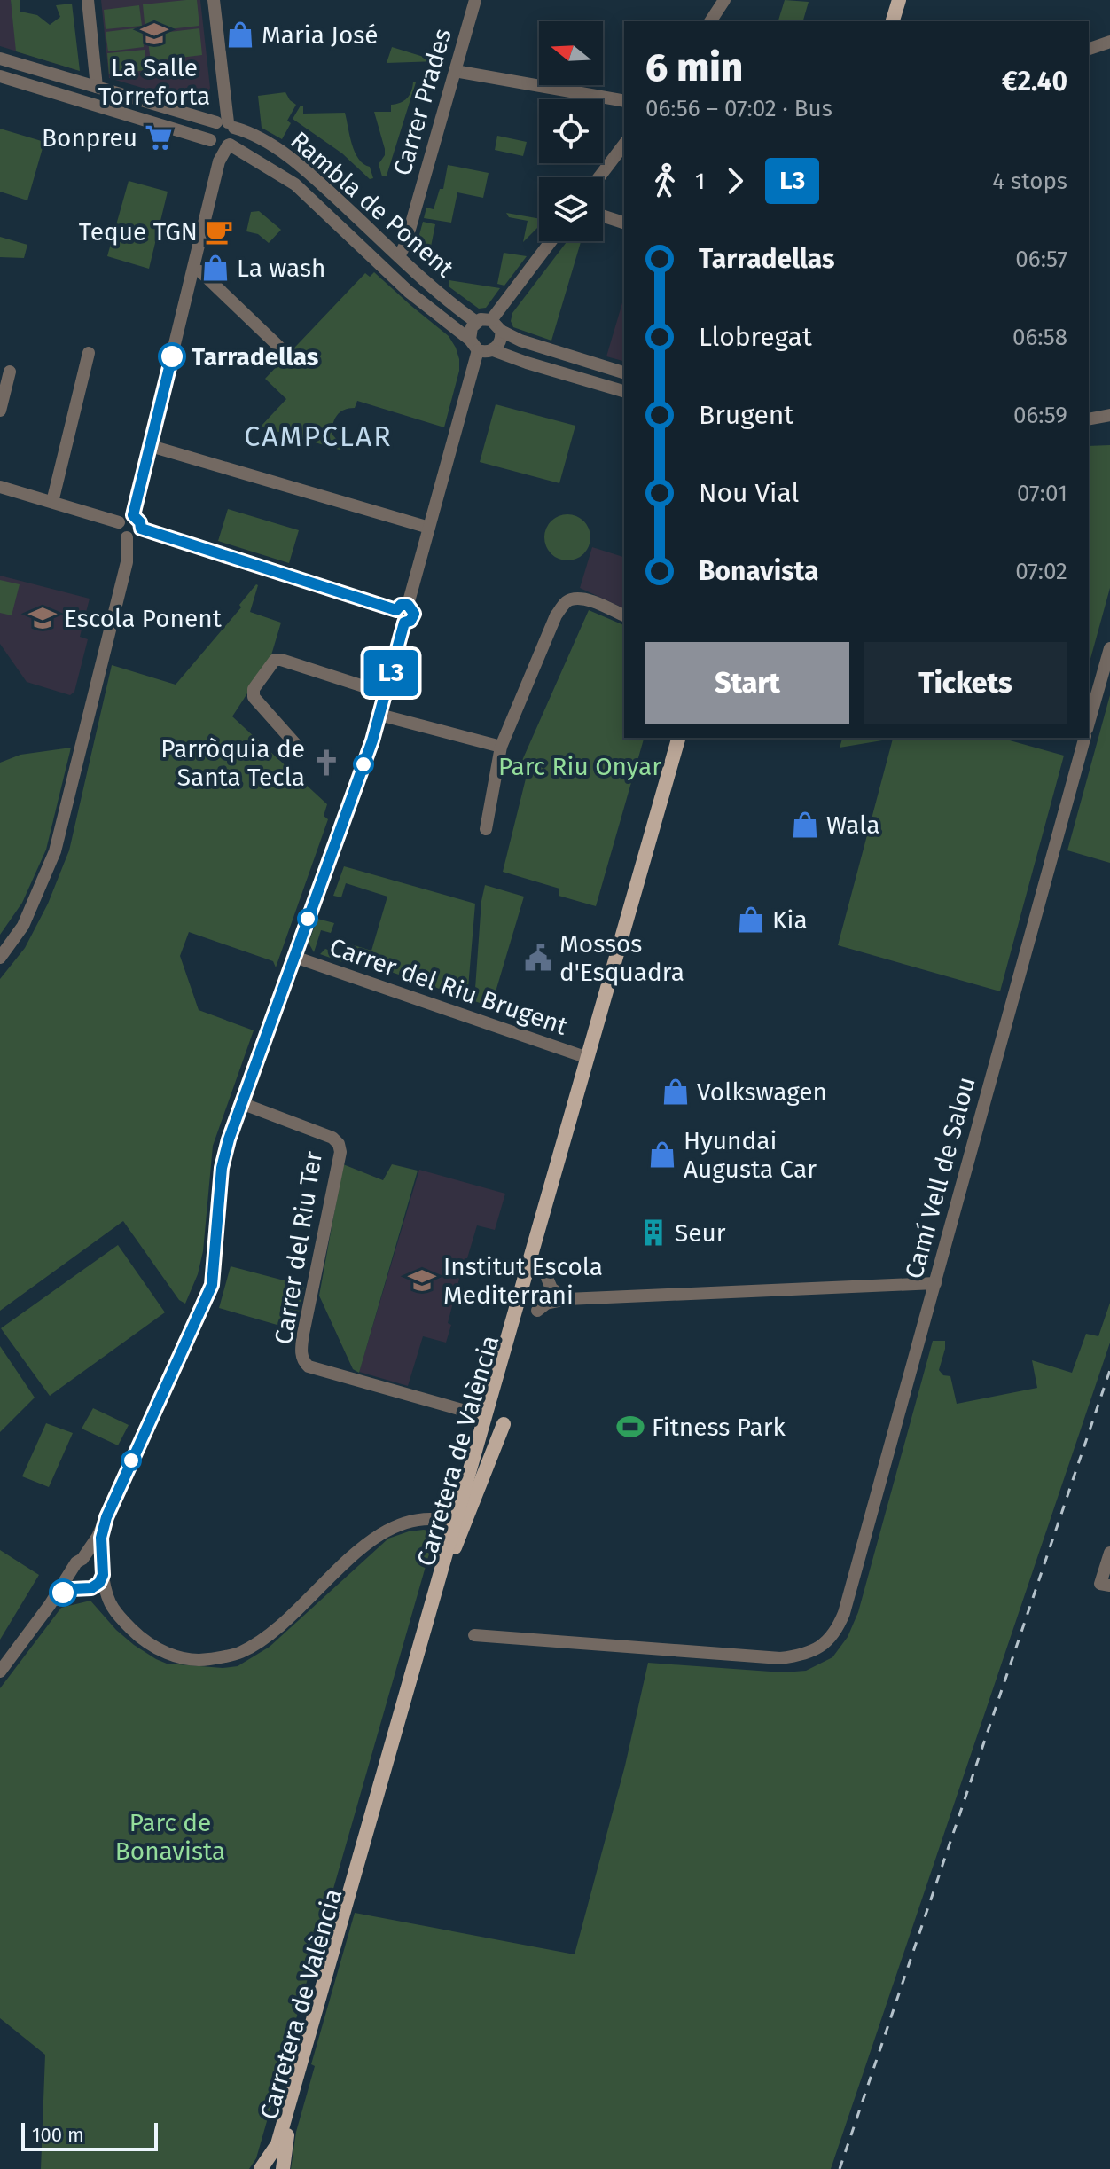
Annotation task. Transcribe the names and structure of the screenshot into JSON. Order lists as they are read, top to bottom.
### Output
{
  "streets": {
    "main road": ["Carretera de València"],
    "street": [
      "Carrer Prades",
      "Rambla de Ponent",
      "Carrer del Riu Brugent",
      "Camí Vell de Salou",
      "Carrer del Riu Ter"
    ]
  },
  "crossings": [
    ["Carrer Prades", "Rambla de Ponent"],
    ["Carrer del Riu Brugent", "Carretera de València"],
    ["Carrer del Riu Ter", "Carretera de València"]
  ],
  "districts": ["CAMPCLAR"],
  "parks": ["Parc Riu Onyar", "Parc de Bonavista"],
  "places": {
    "school or university": ["La Salle Torreforta", "Escola Ponent", "Institut Escola Mediterrani"],
    "shop": [
      "Maria José",
      "La wash",
      "Wala",
      "Kia",
      "Volkswagen",
      "Hyundai Augusta Car"
    ],
    "supermarket": ["Bonpreu"],
    "cafe": ["Teque TGN"],
    "other": ["Tarradellas"],
    "church": ["Parròquia de Santa Tecla"],
    "public building": ["Mossos d'Esquadra"],
    "building": ["Seur"],
    "sports": ["Fitness Park"]
  },
  "lines": ["bus line L3"],
  "scale_bar": "100 m",
  "north": "left",
  "page": {
    "on_map": "L3",
    "heading": ["6 min", "06:56 – 07:02 · Bus", "€2.40"],
    "legs": ["1", "L3", "4 stops"],
    "list": [
      {
        "name": "Tarradellas",
        "value": "06:57"
      },
      {
        "name": "Llobregat",
        "value": "06:58"
      },
      {
        "name": "Brugent",
        "value": "06:59"
      },
      {
        "name": "Nou Vial",
        "value": "07:01"
      },
      {
        "name": "Bonavista",
        "value": "07:02"
      }
    ],
    "buttons": ["Start", "Tickets"],
    "scale": "100 m"
  }
}
